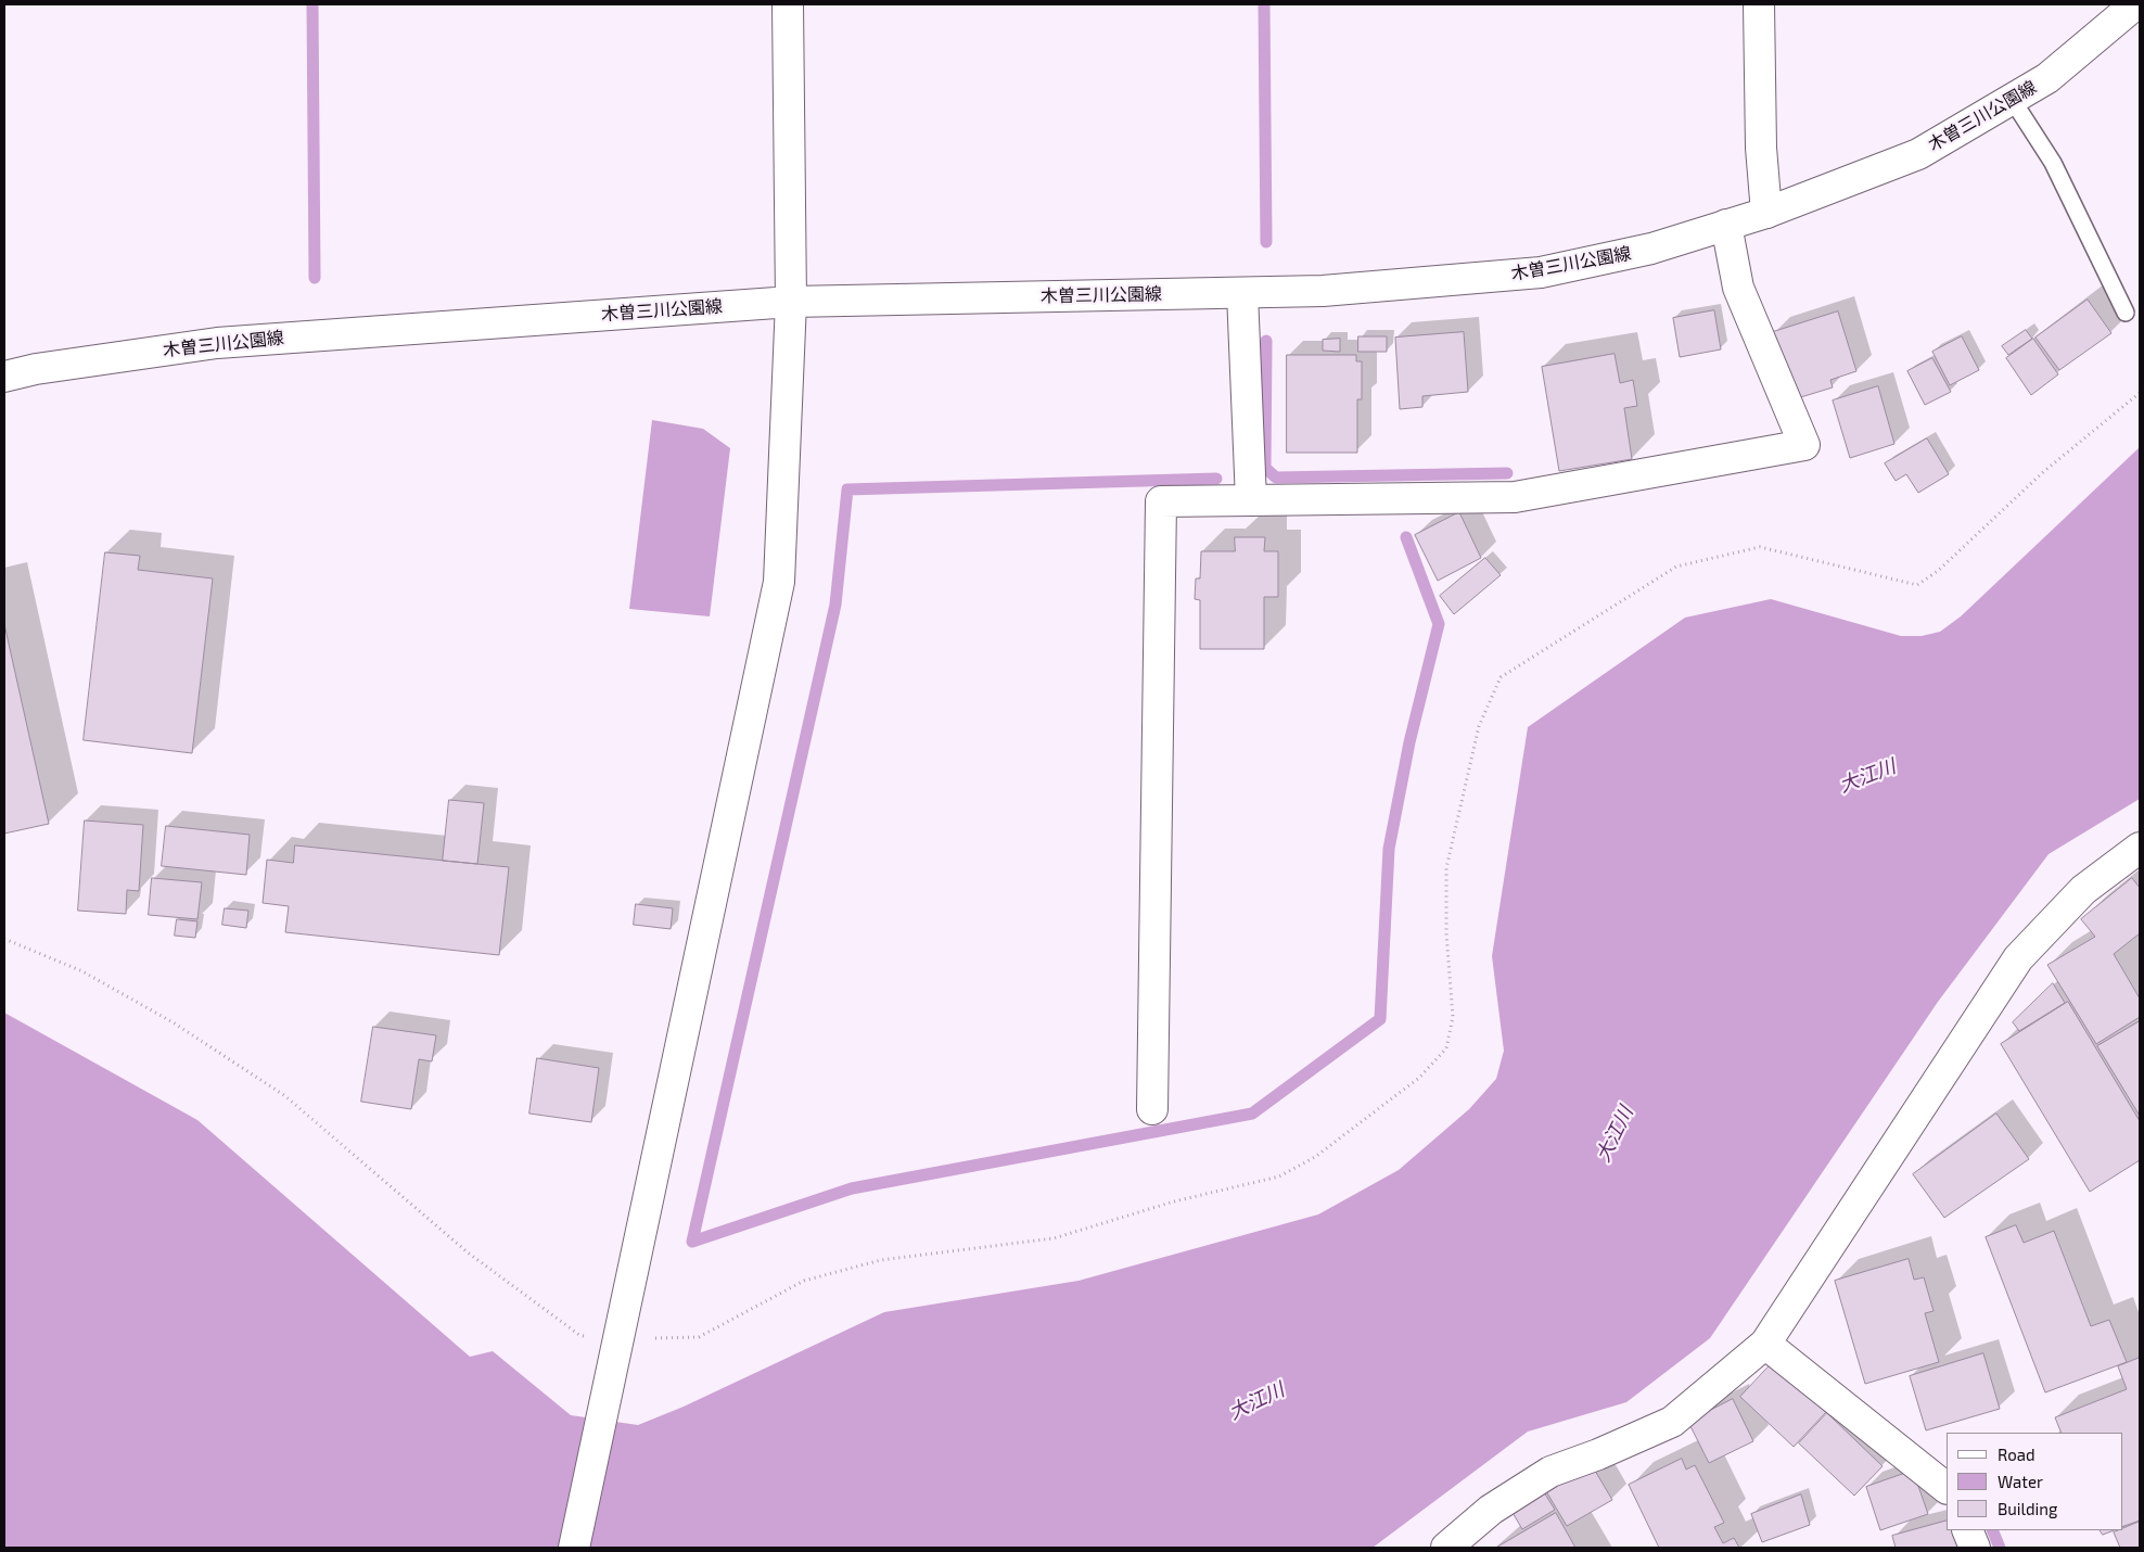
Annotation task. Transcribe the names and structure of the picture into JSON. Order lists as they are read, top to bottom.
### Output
{
  "streets": {
    "street": ["木曽三川公園線"]
  },
  "water": ["大江川"],
  "legend": ["Road", "Water", "Building"]
}
